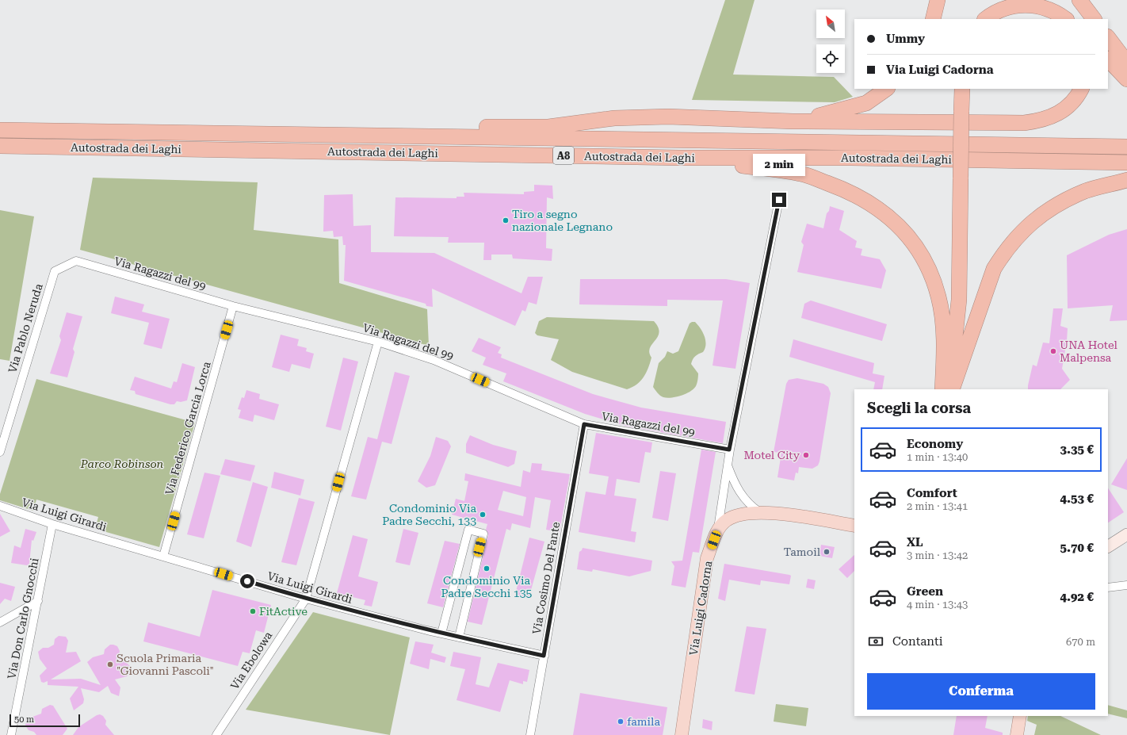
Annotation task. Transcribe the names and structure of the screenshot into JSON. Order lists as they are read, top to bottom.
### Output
{
  "streets": {
    "highway": ["Autostrada dei Laghi", "A8"],
    "main road": ["Via Luigi Cadorna"],
    "street": [
      "Via Ragazzi del 99",
      "Via Pablo Neruda",
      "Via Federico Garcia Lorca",
      "Via Luigi Girardi",
      "Via Cosimo Del Fante",
      "Via Don Carlo Gnocchi",
      "Via Ebolowa"
    ]
  },
  "crossings": [
    ["Via Ragazzi del 99", "Via Pablo Neruda"],
    ["Via Ragazzi del 99", "Via Federico Garcia Lorca"],
    ["Via Ragazzi del 99", "Via Cosimo Del Fante"],
    ["Via Ragazzi del 99", "Via Luigi Cadorna"],
    ["Via Ragazzi del 99", "Via Ebolowa"],
    ["Via Federico Garcia Lorca", "Via Luigi Girardi"],
    ["Via Luigi Girardi", "Via Cosimo Del Fante"],
    ["Via Luigi Girardi", "Via Don Carlo Gnocchi"],
    ["Via Luigi Girardi", "Via Ebolowa"]
  ],
  "parks": ["Parco Robinson"],
  "places": [
    "Tiro a segno nazionale Legnano",
    "UNA Hotel Malpensa",
    "Motel City",
    "Condominio Via Padre Secchi, 133",
    "Tamoil",
    "Condominio Via Padre Secchi 135",
    "FitActive",
    "Scuola Primaria \"Giovanni Pascoli\"",
    "famila"
  ],
  "scale_bar": "50 m",
  "north": "top left",
  "page": {
    "banner": ["Ummy", "Via Luigi Cadorna"],
    "bubble": "2 min",
    "heading": "Scegli la corsa",
    "list": [
      {
        "name": "Economy",
        "note": "1 min · 13:40",
        "value": "3.35 €"
      },
      {
        "name": "Comfort",
        "note": "2 min · 13:41",
        "value": "4.53 €"
      },
      {
        "name": "XL",
        "note": "3 min · 13:42",
        "value": "5.70 €"
      },
      {
        "name": "Green",
        "note": "4 min · 13:43",
        "value": "4.92 €"
      }
    ],
    "pay": ["Contanti", "670 m"],
    "buttons": "Conferma",
    "scale": "50 m"
  }
}
